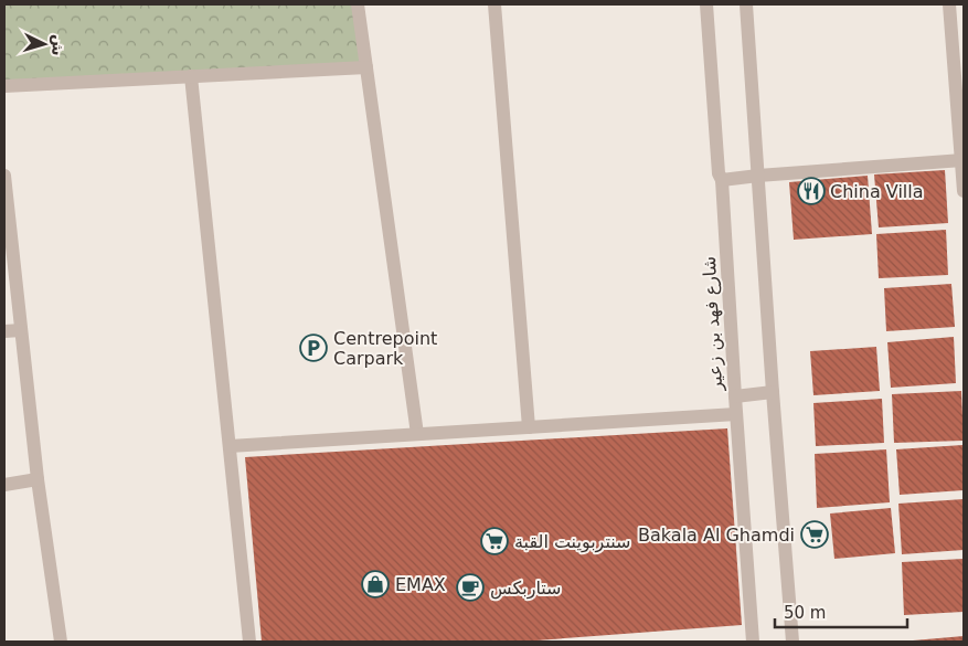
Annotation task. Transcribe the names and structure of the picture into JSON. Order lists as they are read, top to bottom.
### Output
{
  "streets": {
    "street": ["شارع فهد بن زعير"]
  },
  "places": {
    "restaurant": ["China Villa"],
    "parking": ["Centrepoint Carpark"],
    "supermarket": ["Bakala Al Ghamdi", "سنتربوينت القبة"],
    "shop": ["EMAX"],
    "cafe": ["ستاربكس"]
  },
  "scale_bar": "50 m",
  "north": "right"
}
